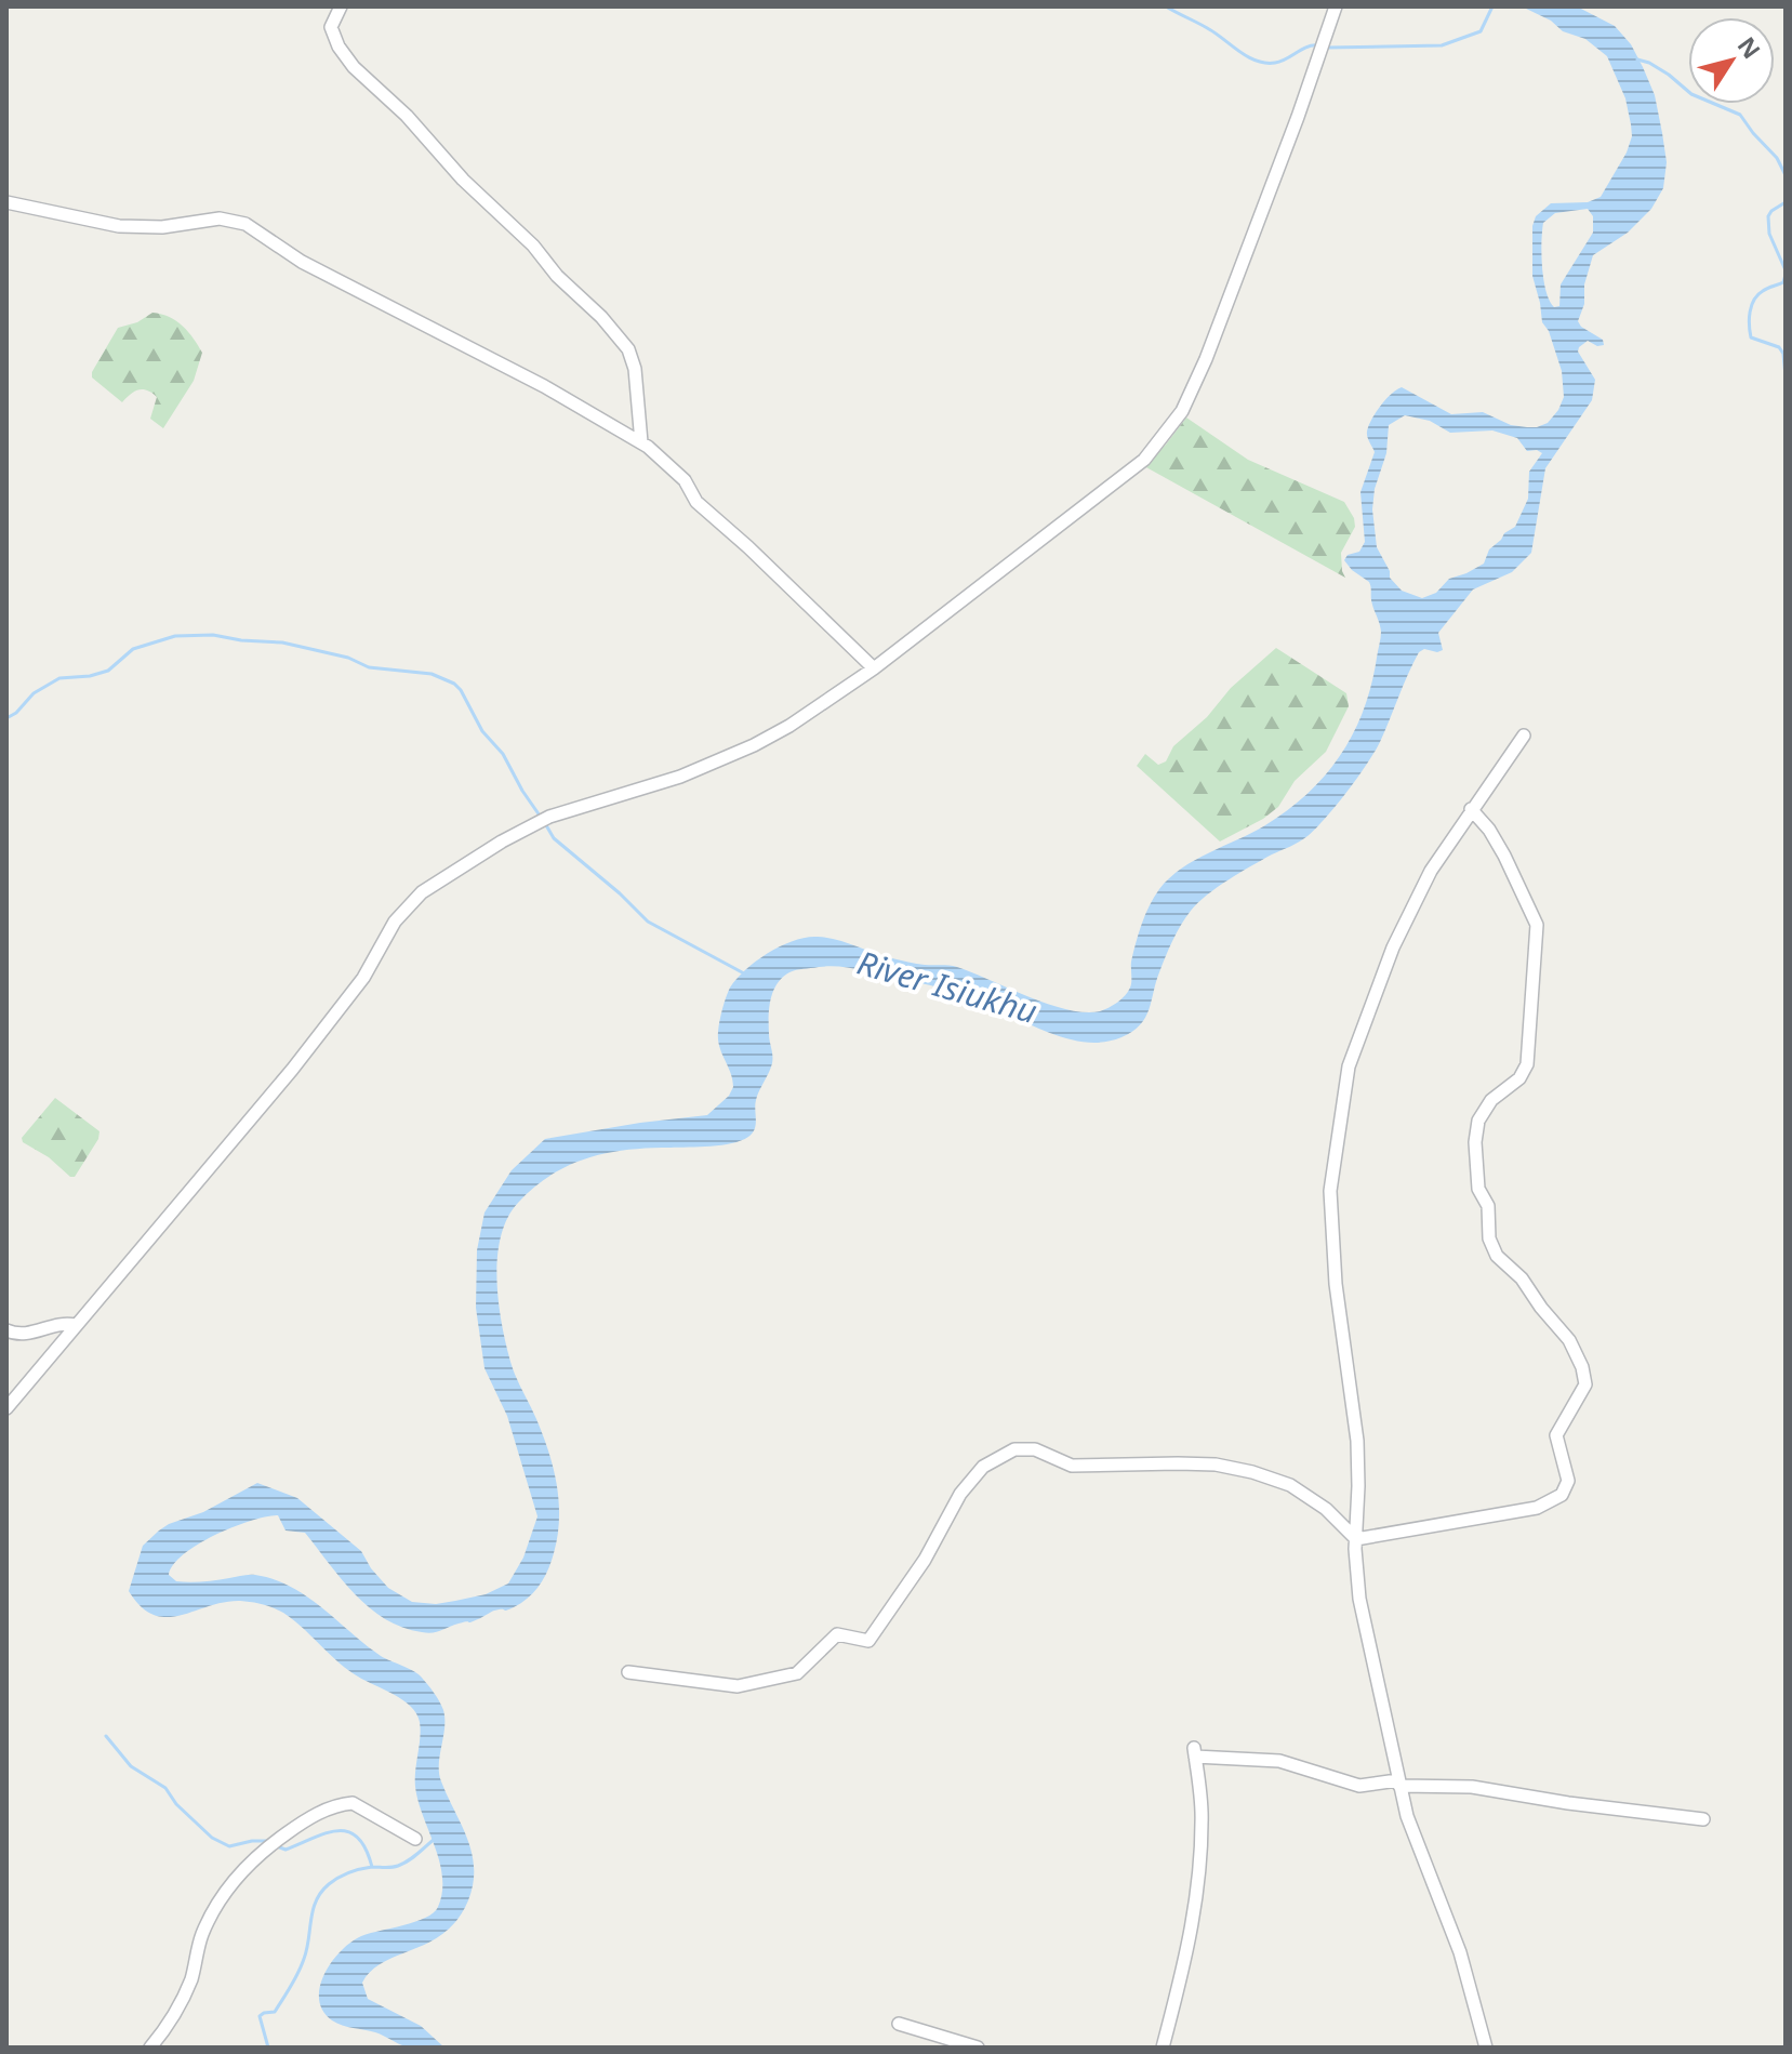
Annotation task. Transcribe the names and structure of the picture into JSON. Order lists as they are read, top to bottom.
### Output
{
  "water": ["River Isiukhu"],
  "north": "top right"
}
